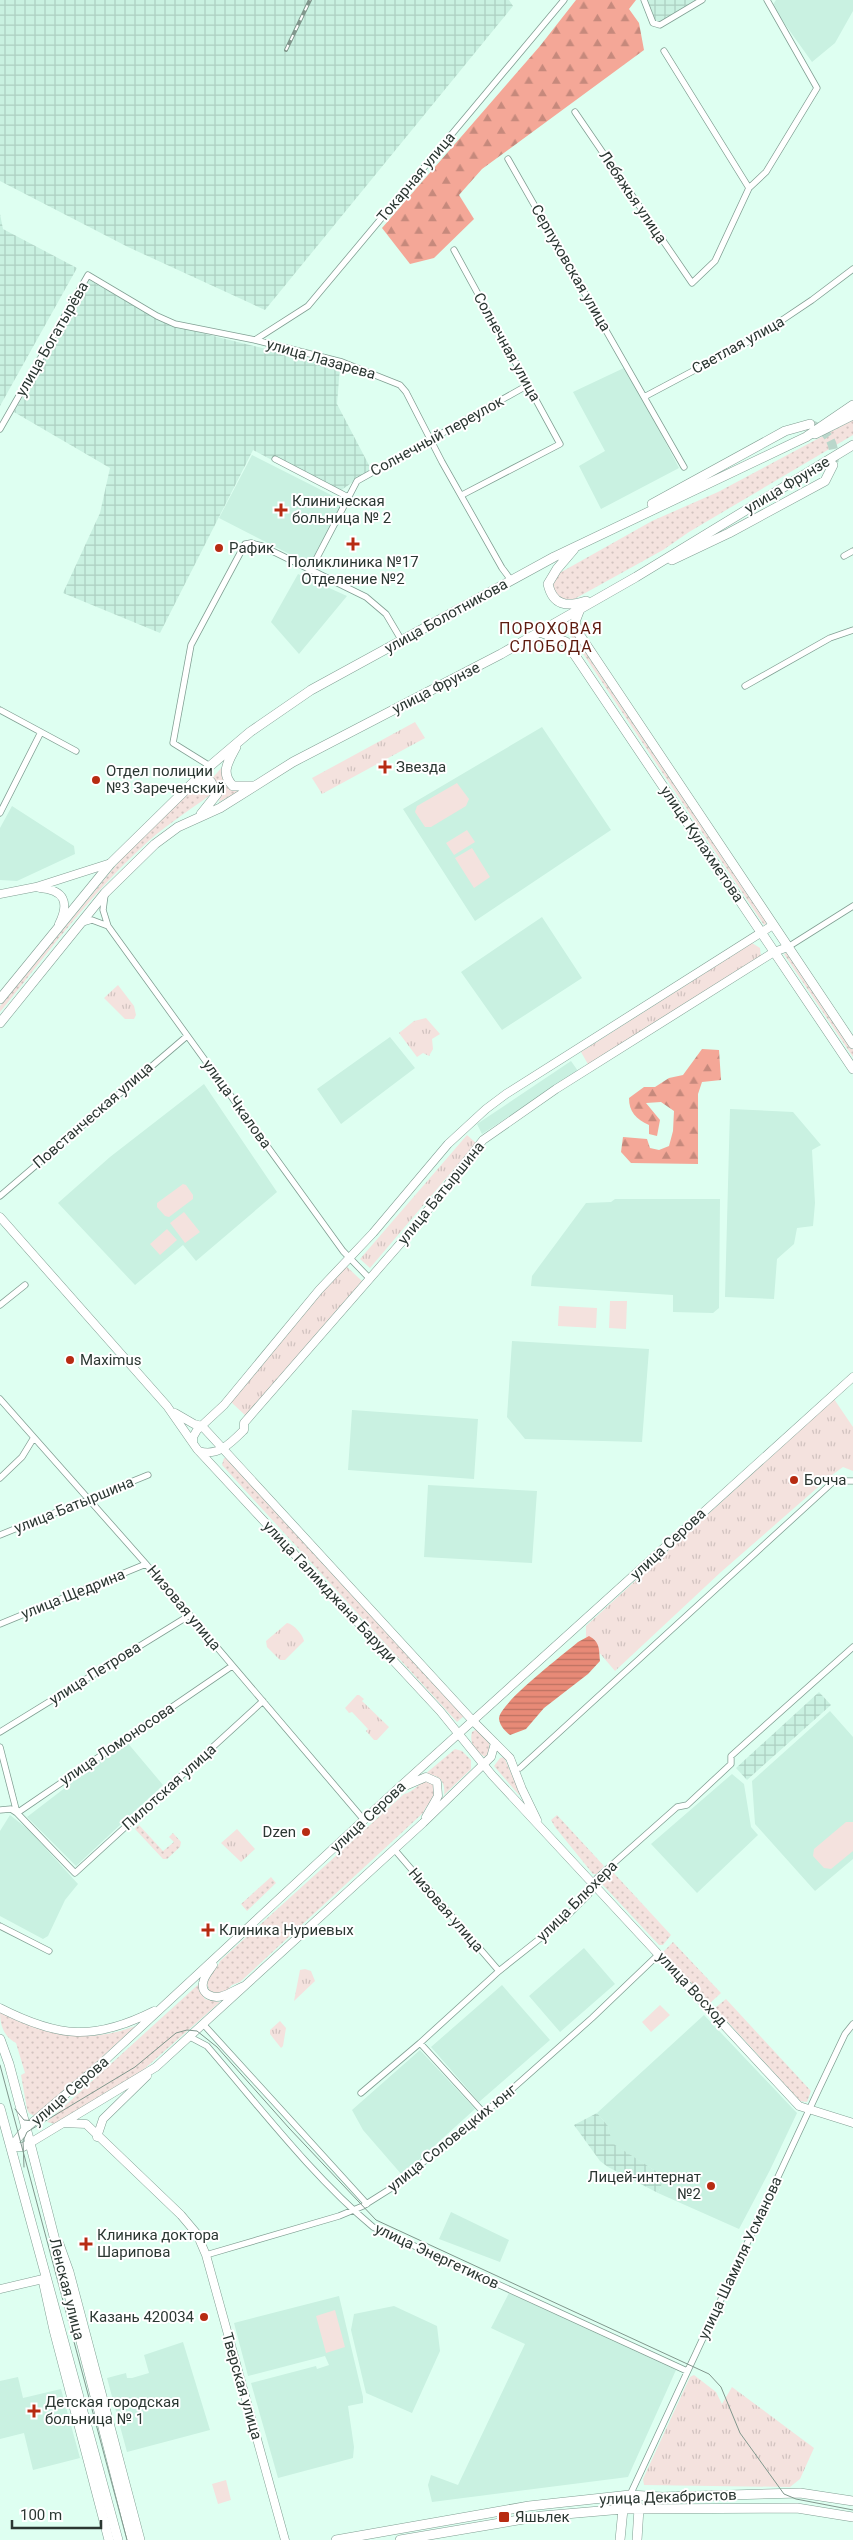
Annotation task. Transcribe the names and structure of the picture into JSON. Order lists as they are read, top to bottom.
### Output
{
  "streets": {
    "main road": [
      "улица Фрунзе",
      "улица Болотникова",
      "улица Кулахметова",
      "Ленская улица",
      "улица Декабристов"
    ],
    "street": [
      "Токарная улица",
      "Лебяжья улица",
      "Серпуховская улица",
      "улица Богатырёва",
      "Светлая улица",
      "Солнечная улица",
      "улица Лазарева",
      "Солнечный переулок",
      "улица Чкалова",
      "Повстанческая улица",
      "улица Батыршина",
      "улица Серова",
      "улица Галимджана Баруди",
      "улица Щедрина",
      "Низовая улица",
      "улица Петрова",
      "улица Ломоносова",
      "Пилотская улица",
      "улица Блюхера",
      "улица Восход",
      "улица Соловецких юнг",
      "улица Энергетиков",
      "улица Шамиля Усманова",
      "Тверская улица"
    ]
  },
  "crossings": [
    ["Токарная улица", "улица Лазарева"],
    ["Серпуховская улица", "Светлая улица"],
    ["улица Богатырёва", "улица Лазарева"],
    ["Солнечная улица", "улица Лазарева"],
    ["Солнечная улица", "Солнечный переулок"],
    ["улица Лазарева", "Солнечный переулок"],
    ["улица Лазарева", "улица Болотникова"],
    ["улица Фрунзе", "улица Кулахметова"],
    ["улица Фрунзе", "улица Чкалова"],
    ["улица Кулахметова", "улица Батыршина"],
    ["улица Чкалова", "Повстанческая улица"],
    ["улица Чкалова", "улица Батыршина"],
    ["улица Батыршина", "улица Галимджана Баруди"],
    ["улица Батыршина", "Низовая улица"],
    ["улица Серова", "улица Галимджана Баруди"],
    ["улица Серова", "Низовая улица"],
    ["улица Серова", "улица Восход"],
    ["улица Серова", "улица Энергетиков"],
    ["улица Серова", "Ленская улица"],
    ["улица Серова", "Тверская улица"],
    ["улица Галимджана Баруди", "улица Восход"],
    ["улица Щедрина", "Низовая улица"],
    ["Низовая улица", "улица Петрова"],
    ["Низовая улица", "улица Ломоносова"],
    ["Низовая улица", "Пилотская улица"],
    ["Низовая улица", "улица Блюхера"],
    ["улица Ломоносова", "Пилотская улица"],
    ["улица Блюхера", "улица Восход"],
    ["улица Восход", "улица Соловецких юнг"],
    ["улица Восход", "улица Шамиля Усманова"],
    ["улица Соловецких юнг", "улица Энергетиков"],
    ["улица Соловецких юнг", "Тверская улица"],
    ["улица Энергетиков", "улица Шамиля Усманова"],
    ["улица Шамиля Усманова", "улица Декабристов"]
  ],
  "districts": ["ПОРОХОВАЯ СЛОБОДА"],
  "places": {
    "health": [
      "Клиническая больница № 2",
      "Поликлиника №17 Отделение №2",
      "Звезда",
      "Клиника Нуриевых",
      "Клиника доктора Шарипова",
      "Детская городская больница № 1"
    ],
    "other": [
      "Рафик",
      "Отдел полиции №3 Зареченский",
      "Maximus",
      "Бочча",
      "Dzen",
      "Лицей-интернат №2",
      "Казань 420034"
    ],
    "transit": ["Яшьлек"]
  },
  "scale_bar": "100 m"
}
